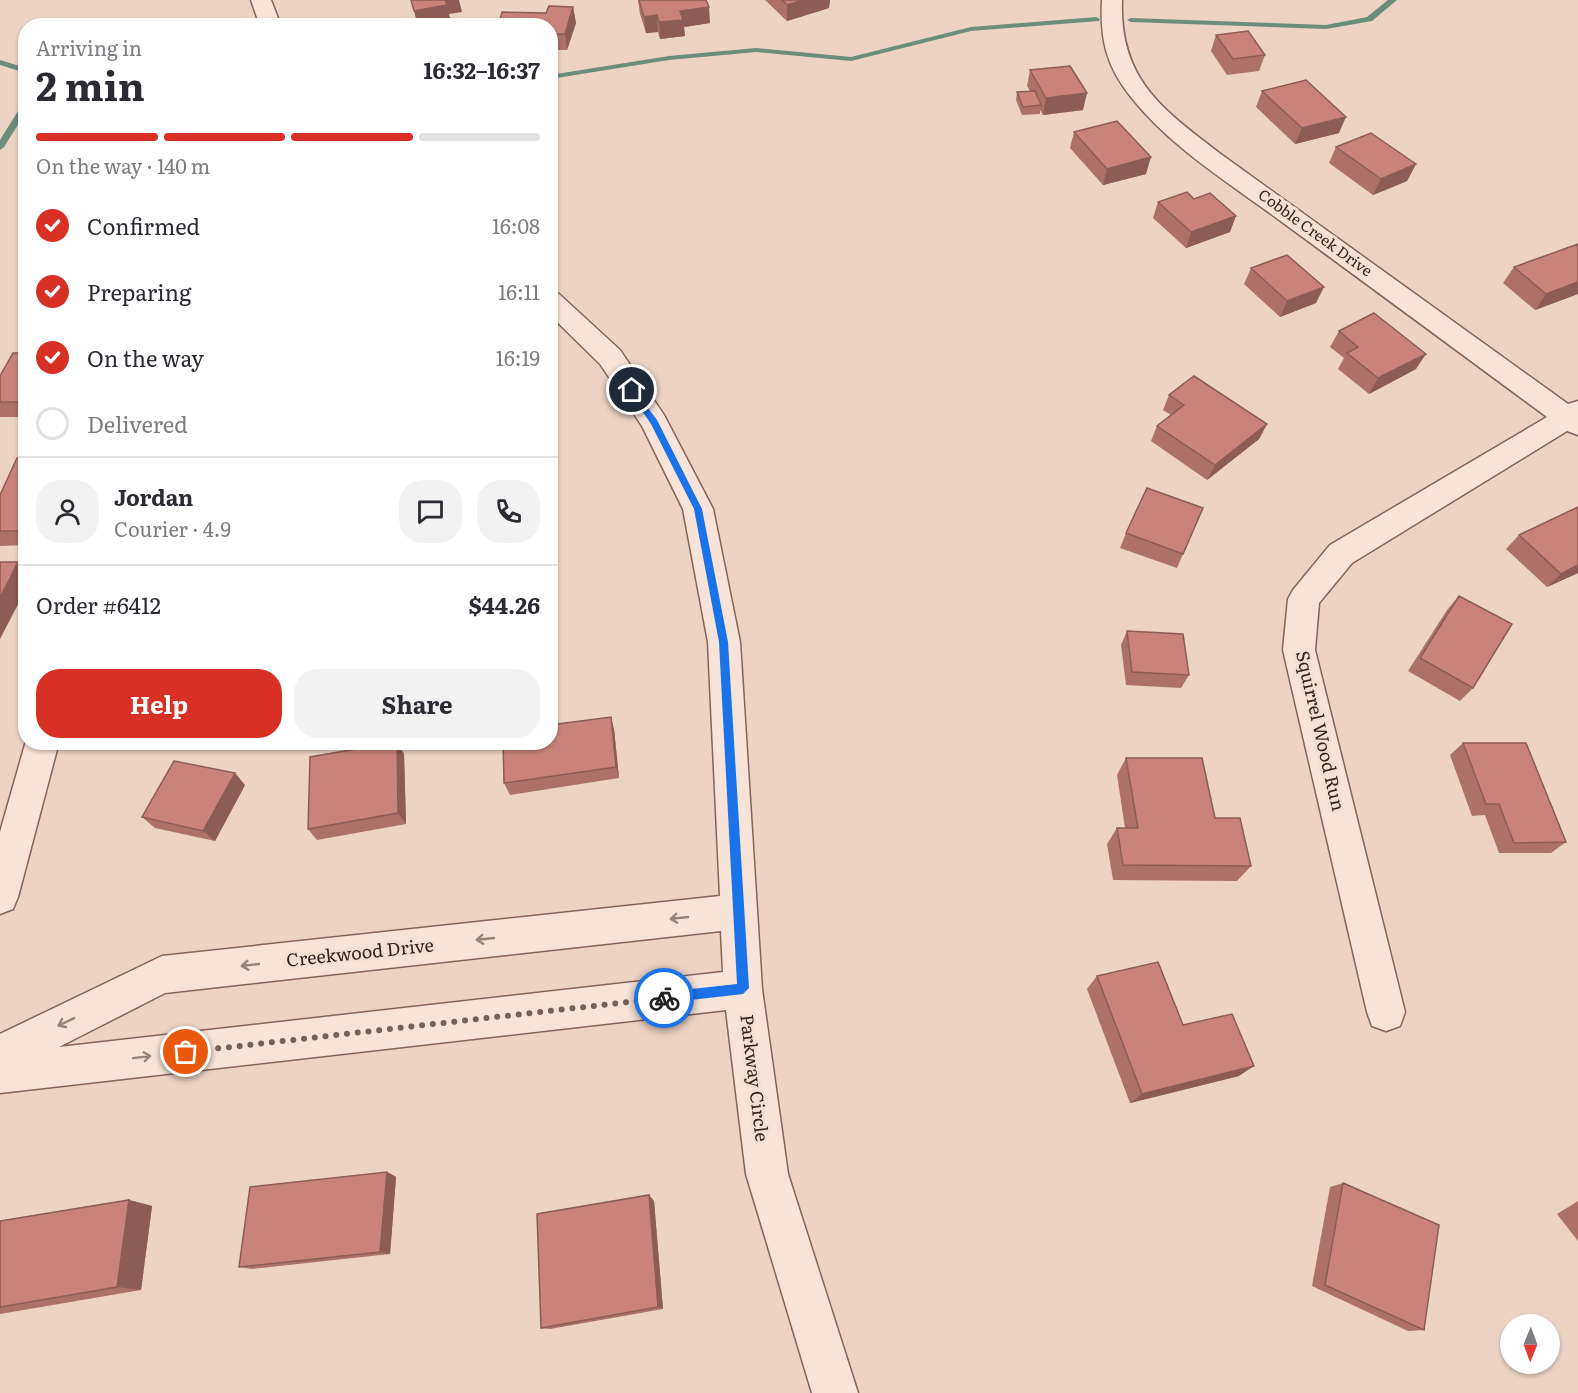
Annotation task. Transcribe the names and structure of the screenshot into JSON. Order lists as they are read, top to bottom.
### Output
{
  "streets": {
    "street": [
      "Cobble Creek Drive",
      "Squirrel Wood Run",
      "Creekwood Drive",
      "Parkway Circle"
    ]
  },
  "crossings": [
    ["Cobble Creek Drive", "Squirrel Wood Run"],
    ["Creekwood Drive", "Parkway Circle"]
  ],
  "north": "bottom",
  "page": {
    "heading": ["2 min", "Arriving in", "16:32–16:37"],
    "panel": [
      "Jordan",
      "Courier · 4.9",
      "Order #6412",
      "$44.26"
    ],
    "bar": "On the way · 140 m",
    "list": [
      ["Confirmed", "16:08"],
      ["Preparing", "16:11"],
      ["On the way", "16:19"],
      "Delivered"
    ],
    "buttons": ["Help", "Share"]
  }
}
